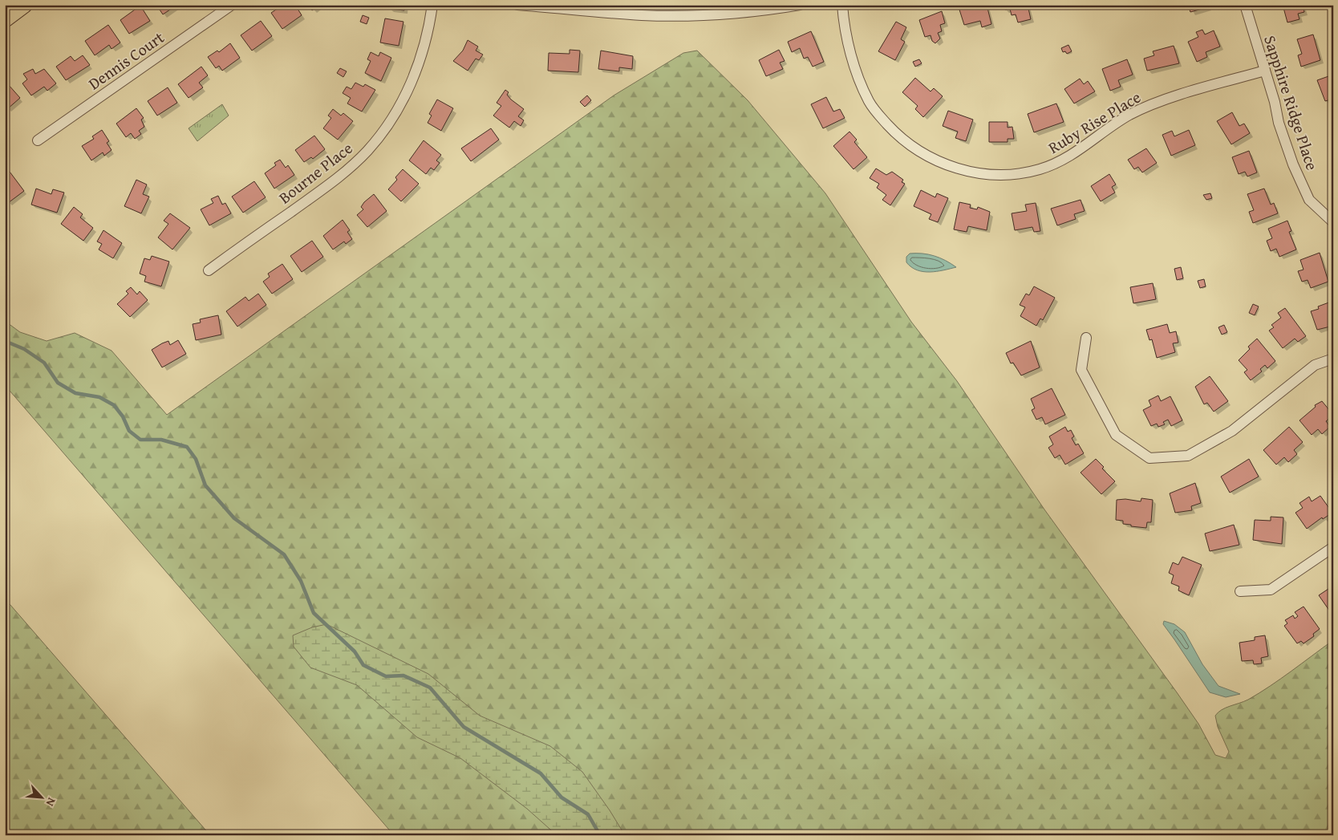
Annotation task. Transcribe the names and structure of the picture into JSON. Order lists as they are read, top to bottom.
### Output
{
  "streets": {
    "street": [
      "Dennis Court",
      "Sapphire Ridge Place",
      "Ruby Rise Place",
      "Bourne Place"
    ]
  },
  "crossings": [
    ["Sapphire Ridge Place", "Ruby Rise Place"]
  ],
  "north": "bottom right"
}
